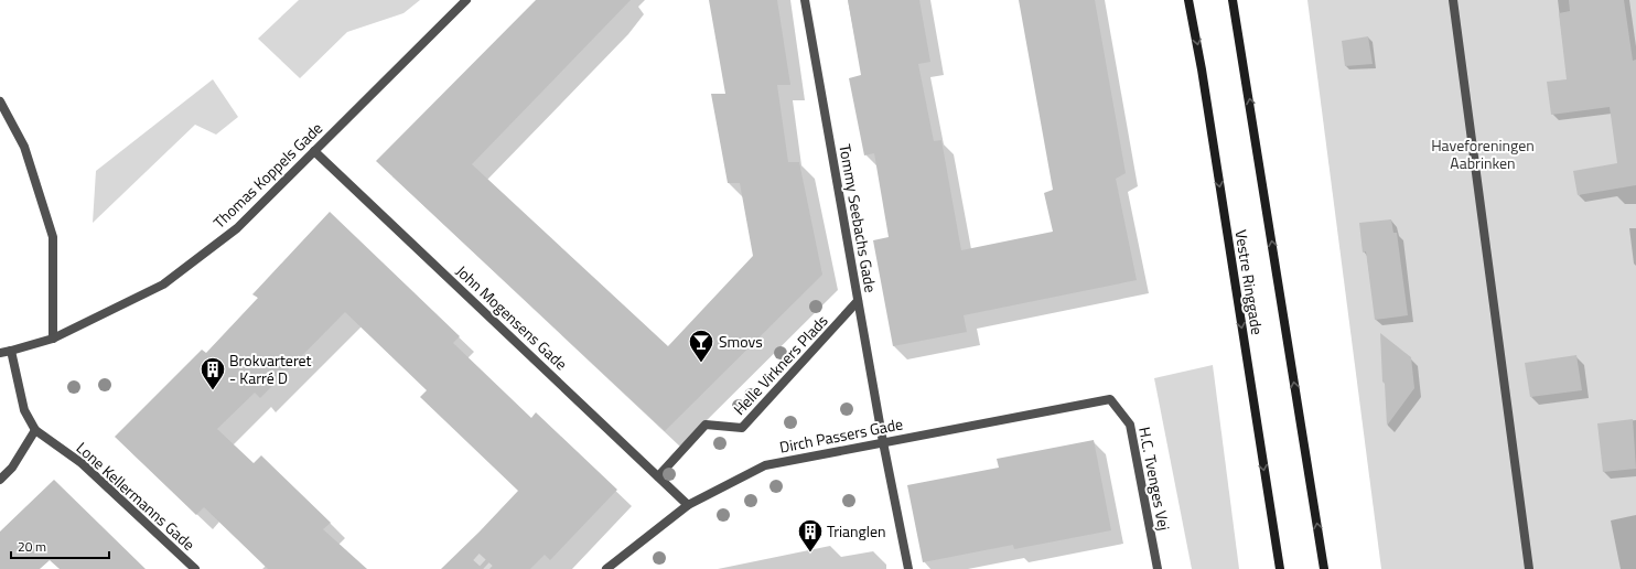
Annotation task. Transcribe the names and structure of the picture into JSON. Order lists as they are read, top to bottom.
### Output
{
  "streets": {
    "main road": ["Vestre Ringgade"],
    "street": [
      "Thomas Koppels Gade",
      "Tommy Seebachs Gade",
      "John Mogensens Gade",
      "Helle Virkners Plads",
      "Dirch Passers Gade",
      "H.C. Tvenges Vej",
      "Lone Kellermanns Gade"
    ]
  },
  "crossings": [
    ["Thomas Koppels Gade", "John Mogensens Gade"],
    ["Tommy Seebachs Gade", "Helle Virkners Plads"],
    ["Tommy Seebachs Gade", "Dirch Passers Gade"],
    ["John Mogensens Gade", "Helle Virkners Plads"],
    ["John Mogensens Gade", "Dirch Passers Gade"],
    ["Dirch Passers Gade", "H.C. Tvenges Vej"]
  ],
  "parks": ["Haveforeningen Aabrinken"],
  "places": {
    "bar": ["Smovs"],
    "building": ["Brokvarteret - Karré D", "Trianglen"]
  },
  "scale_bar": "20 m"
}
